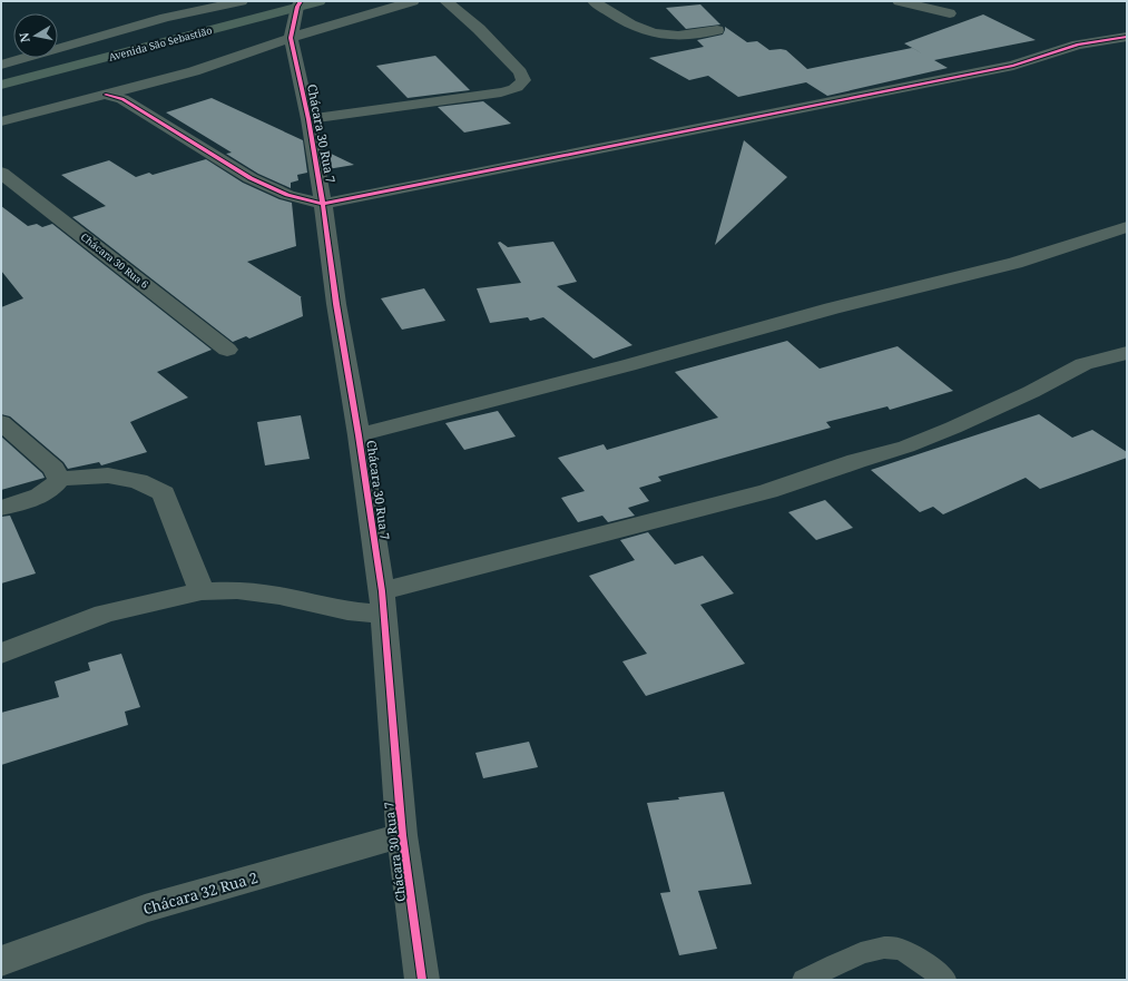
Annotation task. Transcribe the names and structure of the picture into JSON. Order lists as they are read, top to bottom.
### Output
{
  "streets": {
    "main road": ["Avenida São Sebastião"],
    "street": ["Chácara 30 Rua 7", "Chácara 30 Rua 6", "Chácara 32 Rua 2"]
  },
  "crossings": [
    ["Avenida São Sebastião", "Chácara 30 Rua 7"],
    ["Chácara 30 Rua 7", "Chácara 32 Rua 2"]
  ],
  "north": "left"
}
